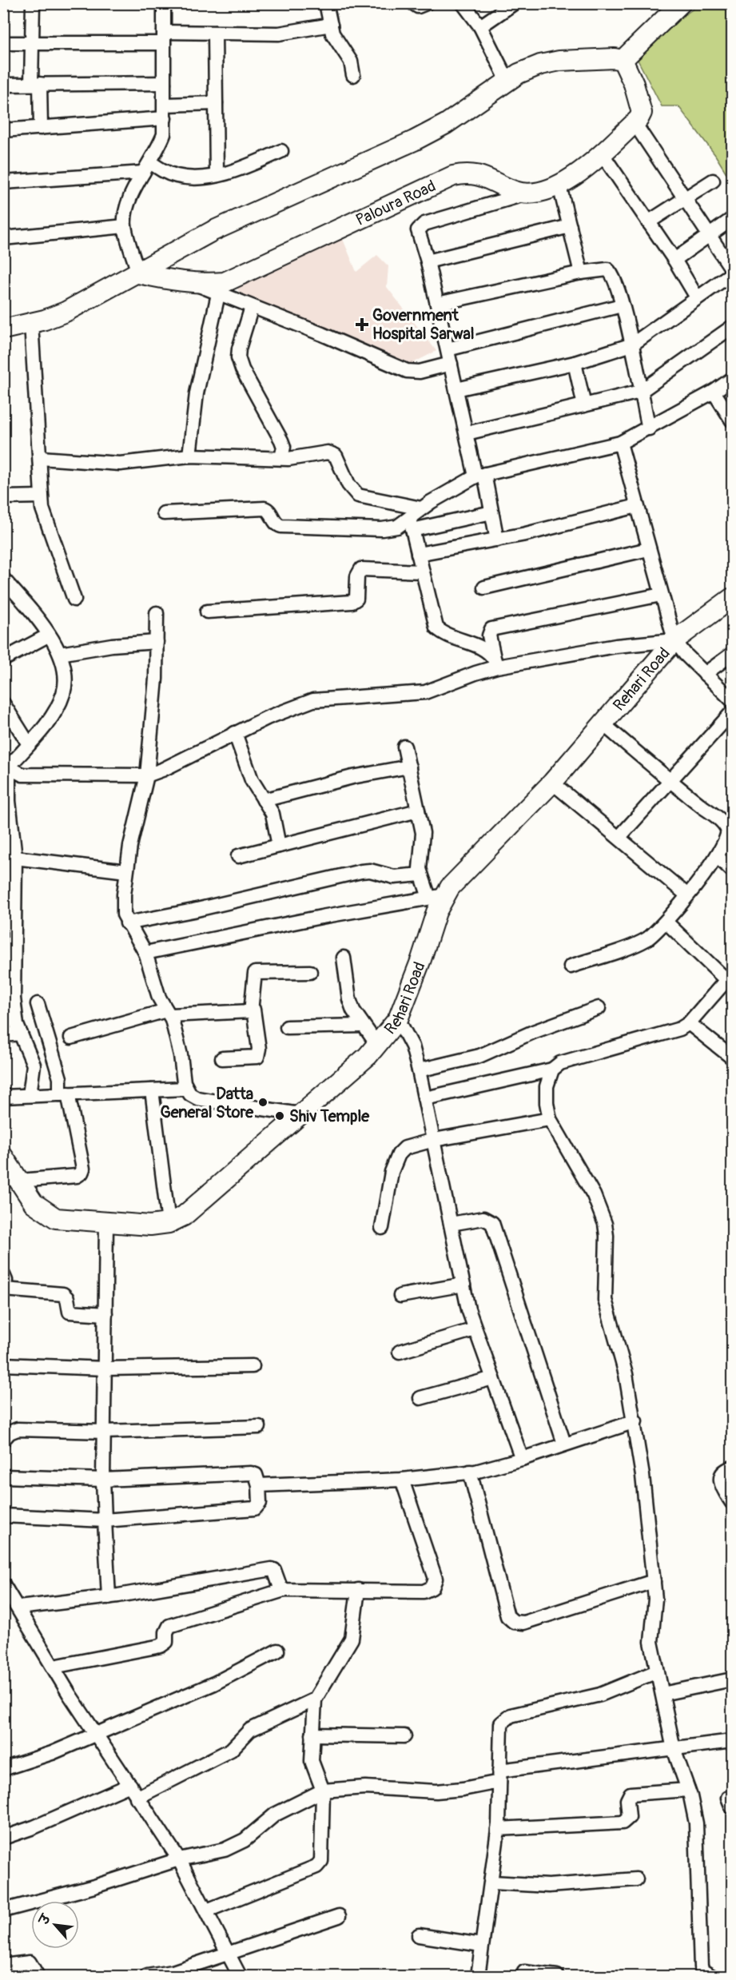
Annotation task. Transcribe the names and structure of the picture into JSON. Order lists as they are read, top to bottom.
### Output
{
  "streets": {
    "main road": ["Paloura Road", "Rehari Road"]
  },
  "places": {
    "health": ["Government Hospital Sarwal"],
    "other": ["Datta General Store", "Shiv Temple"]
  },
  "north": "top left"
}
